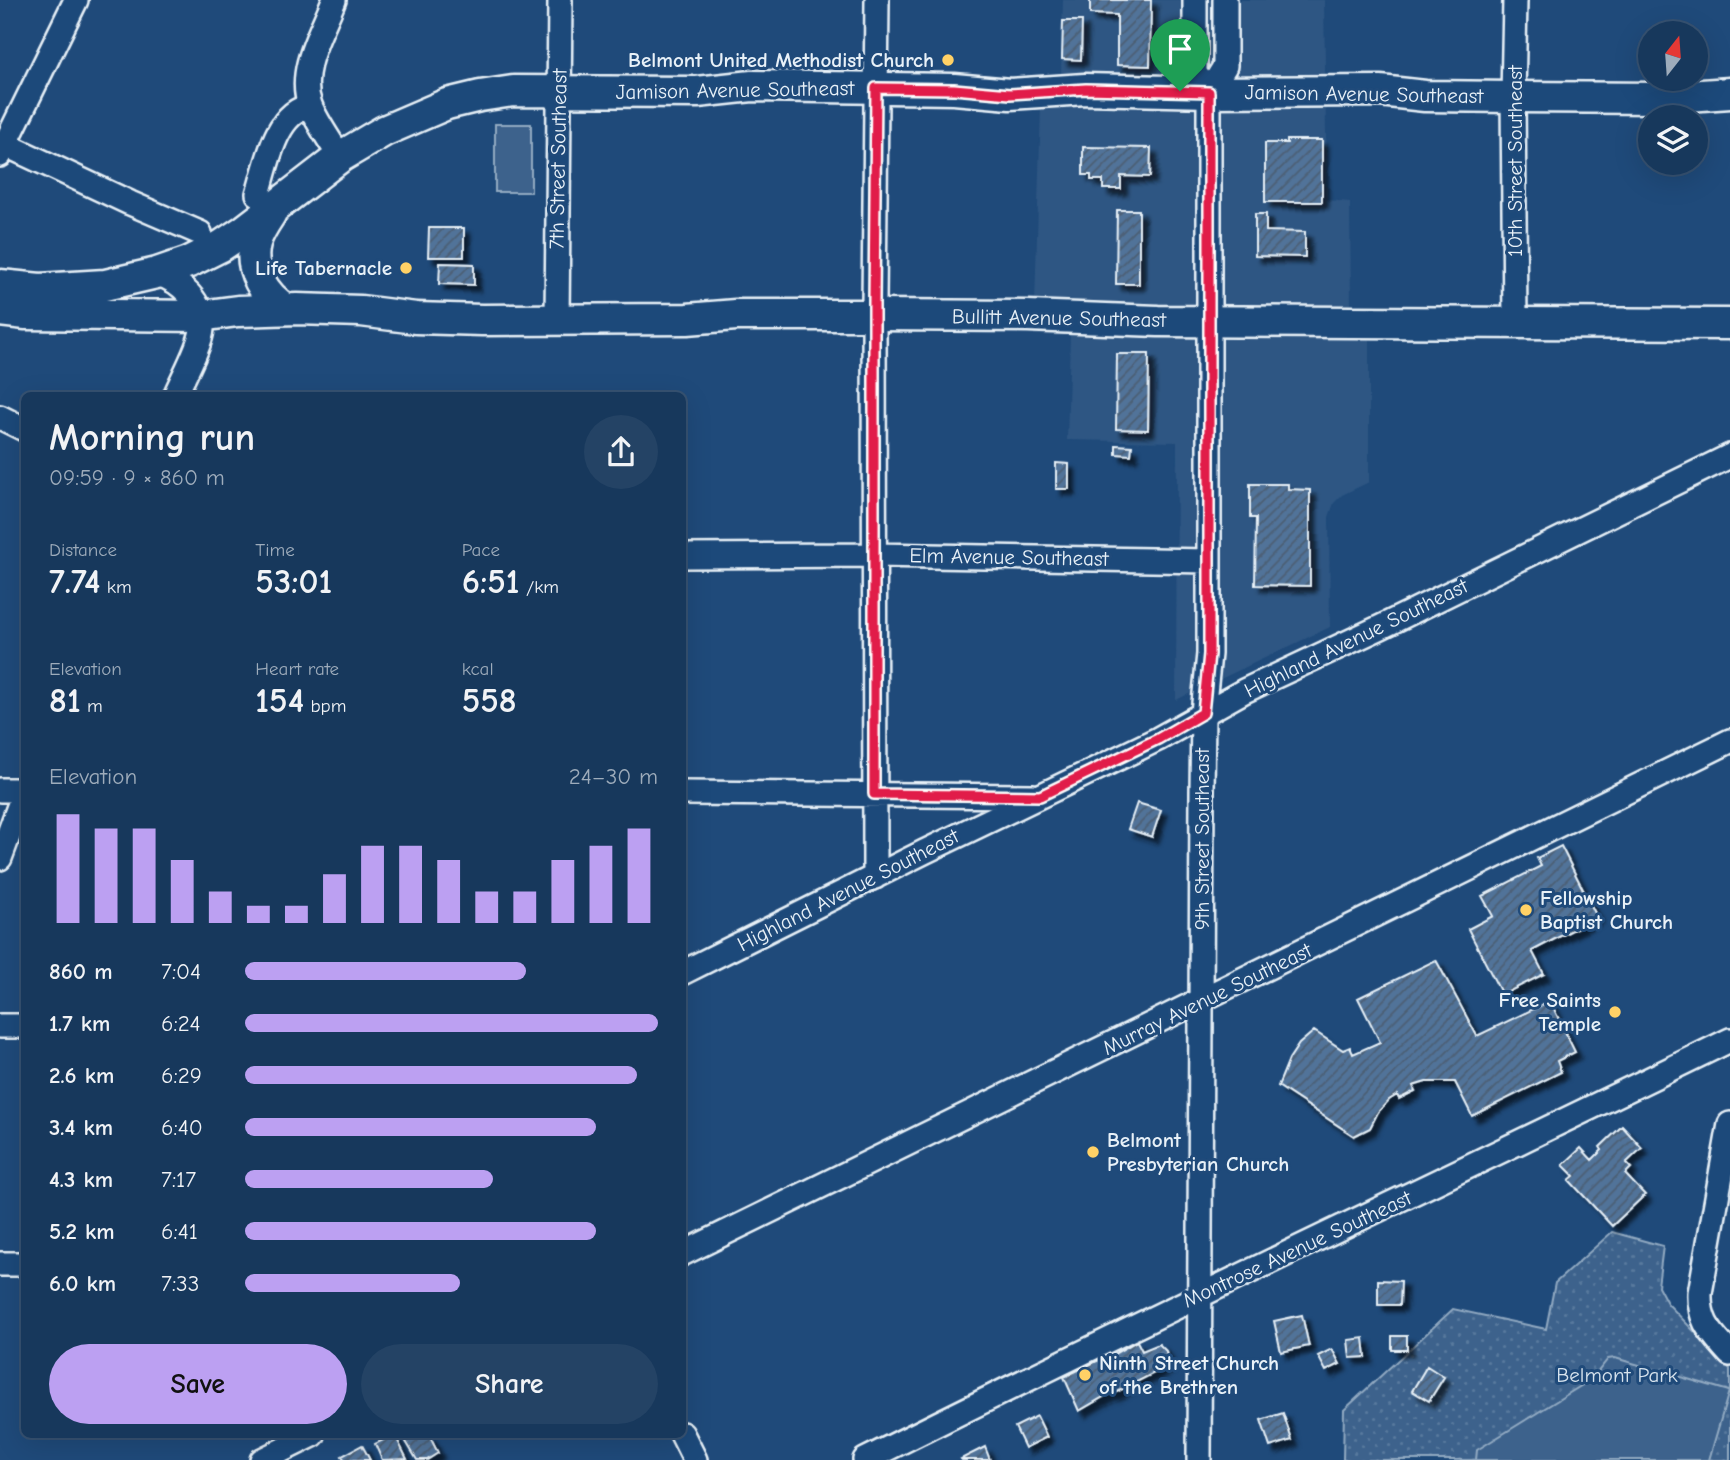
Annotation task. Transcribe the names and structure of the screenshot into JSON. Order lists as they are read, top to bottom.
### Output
{
  "streets": {
    "main road": ["Jamison Avenue Southeast", "Bullitt Avenue Southeast"],
    "street": [
      "7th Street Southeast",
      "10th Street Southeast",
      "Elm Avenue Southeast",
      "Highland Avenue Southeast",
      "9th Street Southeast",
      "Murray Avenue Southeast",
      "Montrose Avenue Southeast"
    ]
  },
  "crossings": [
    ["Jamison Avenue Southeast", "7th Street Southeast"],
    ["Jamison Avenue Southeast", "10th Street Southeast"],
    ["Jamison Avenue Southeast", "9th Street Southeast"],
    ["7th Street Southeast", "Bullitt Avenue Southeast"],
    ["10th Street Southeast", "Bullitt Avenue Southeast"],
    ["Bullitt Avenue Southeast", "9th Street Southeast"],
    ["Elm Avenue Southeast", "9th Street Southeast"],
    ["Highland Avenue Southeast", "9th Street Southeast"],
    ["9th Street Southeast", "Murray Avenue Southeast"],
    ["9th Street Southeast", "Montrose Avenue Southeast"]
  ],
  "parks": ["Belmont Park"],
  "places": [
    "Belmont United Methodist Church",
    "Life Tabernacle",
    "Fellowship Baptist Church",
    "Free Saints Temple",
    "Belmont Presbyterian Church",
    "Ninth Street Church of the Brethren"
  ],
  "north": "top",
  "page": {
    "heading": ["Morning run", "09:59 · 9 × 860 m"],
    "stats": [
      ["Distance", "7.74 km"],
      ["Time", "53:01"],
      ["Pace", "6:51 /km"],
      ["Elevation", "81 m"],
      ["Heart rate", "154 bpm"],
      ["kcal", "558"]
    ],
    "chart": ["Elevation", "24–30 m"],
    "list": [
      {
        "name": "860 m",
        "note": "7:04"
      },
      {
        "name": "1.7 km",
        "note": "6:24"
      },
      {
        "name": "2.6 km",
        "note": "6:29"
      },
      {
        "name": "3.4 km",
        "note": "6:40"
      },
      {
        "name": "4.3 km",
        "note": "7:17"
      },
      {
        "name": "5.2 km",
        "note": "6:41"
      },
      {
        "name": "6.0 km",
        "note": "7:33"
      }
    ],
    "buttons": ["Save", "Share"]
  }
}
